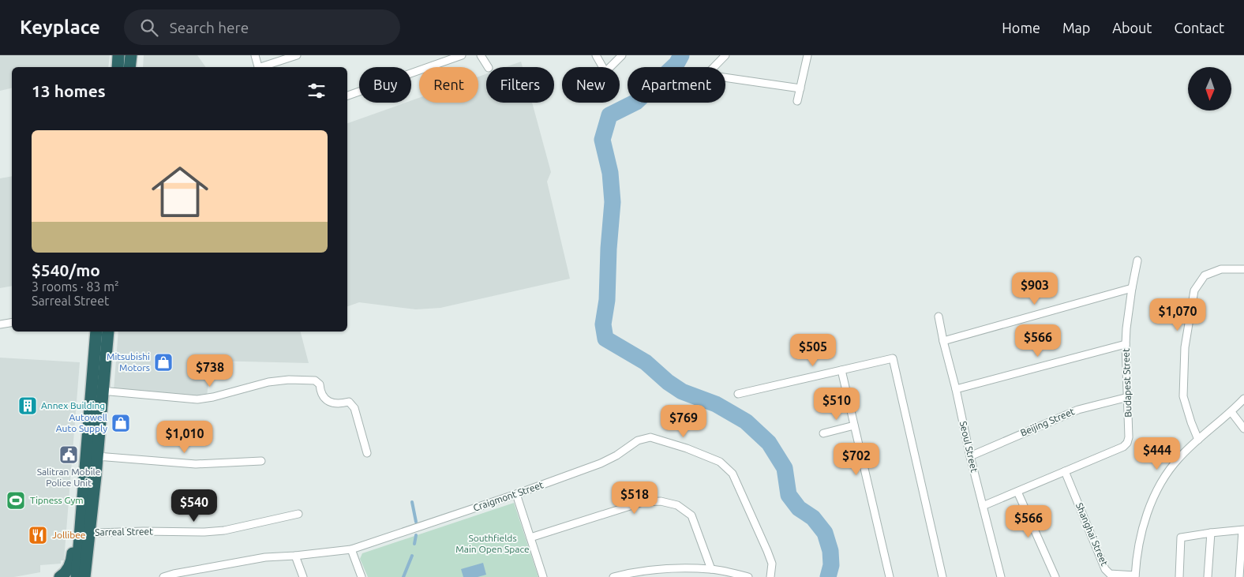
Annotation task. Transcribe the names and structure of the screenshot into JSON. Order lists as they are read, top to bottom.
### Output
{
  "streets": {
    "street": [
      "Budapest Street",
      "Beijing Street",
      "Seoul Street",
      "Craigmont Street",
      "Sarreal Street",
      "Shanghai Street"
    ]
  },
  "crossings": [
    ["Budapest Street", "Beijing Street"],
    ["Budapest Street", "Seoul Street"],
    ["Budapest Street", "Shanghai Street"],
    ["Beijing Street", "Seoul Street"]
  ],
  "parks": ["Southfields Main Open Space"],
  "places": {
    "shop": ["Mitsubishi Motors", "Autowell Auto Supply"],
    "building": ["Annex Building"],
    "public building": ["Salitran Mobile Police Unit"],
    "sports": ["Tipness Gym"],
    "restaurant": ["Jollibee"]
  },
  "north": "bottom",
  "page": {
    "header": "Keyplace",
    "search": "Search here",
    "nav": [
      "Home",
      "Map",
      "About",
      "Contact"
    ],
    "chip": [
      "Buy",
      "Rent",
      "Filters",
      "New",
      "Apartment"
    ],
    "heading": "13 homes",
    "list": [
      {
        "name": "$540/mo",
        "note": "3 rooms · 83 m² · Sarreal Street"
      }
    ],
    "price": [
      "$903",
      "$1,070",
      "$566",
      "$505",
      "$738",
      "$510",
      "$769",
      "$1,010",
      "$444",
      "$702",
      "$518",
      "$540",
      "$566"
    ]
  }
}
